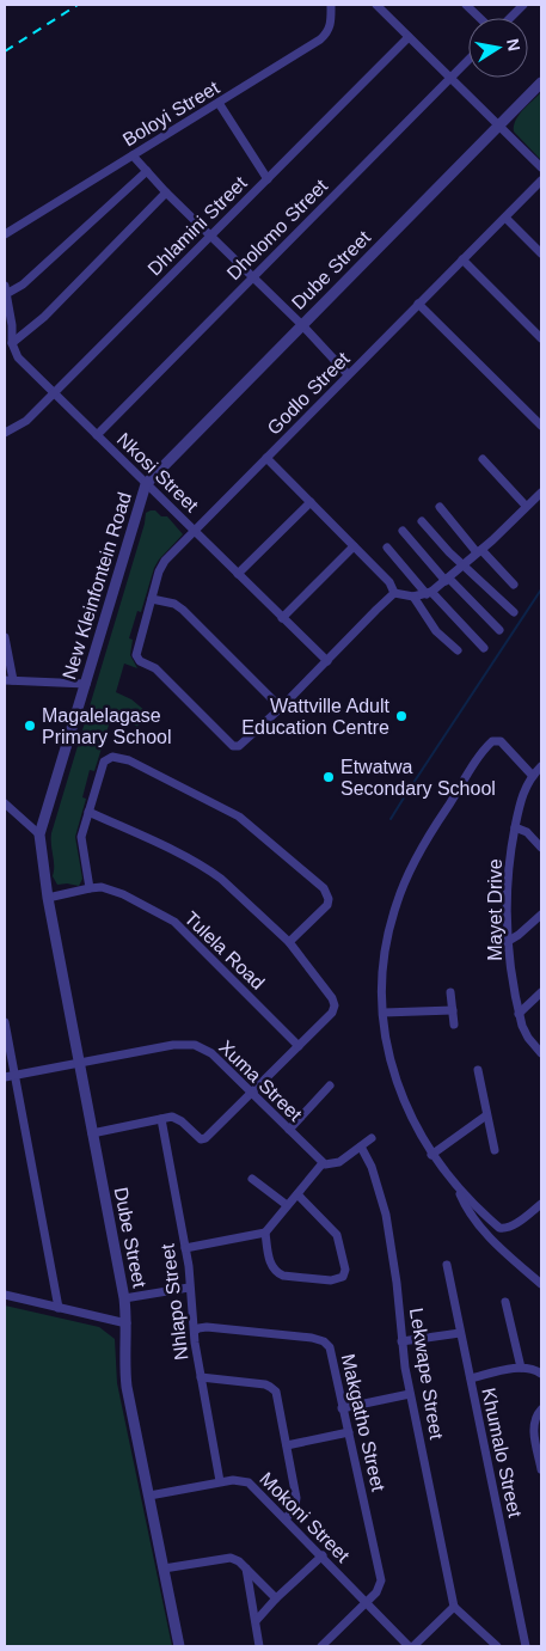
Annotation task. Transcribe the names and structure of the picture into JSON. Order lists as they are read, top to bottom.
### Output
{
  "streets": {
    "street": [
      "Boloyi Street",
      "Dhlamini Street",
      "Dholomo Street",
      "Dube Street",
      "Godlo Street",
      "Nkosi Street",
      "New Kleinfontein Road",
      "Mayet Drive",
      "Tulela Road",
      "Xuma Street",
      "Nhlapo Street",
      "Lekwape Street",
      "Makgatho Street",
      "Khumalo Street",
      "Mokoni Street"
    ]
  },
  "crossings": [
    ["Dhlamini Street", "Nkosi Street"],
    ["Dholomo Street", "Nkosi Street"],
    ["Dube Street", "Nkosi Street"],
    ["Dube Street", "New Kleinfontein Road"],
    ["Dube Street", "Tulela Road"],
    ["Dube Street", "Xuma Street"],
    ["Dube Street", "Mokoni Street"],
    ["Godlo Street", "Nkosi Street"],
    ["Nkosi Street", "New Kleinfontein Road"],
    ["Nhlapo Street", "Makgatho Street"],
    ["Nhlapo Street", "Mokoni Street"],
    ["Makgatho Street", "Mokoni Street"]
  ],
  "places": ["Wattville Adult Education Centre", "Magalelagase Primary School", "Etwatwa Secondary School"],
  "north": "right"
}
